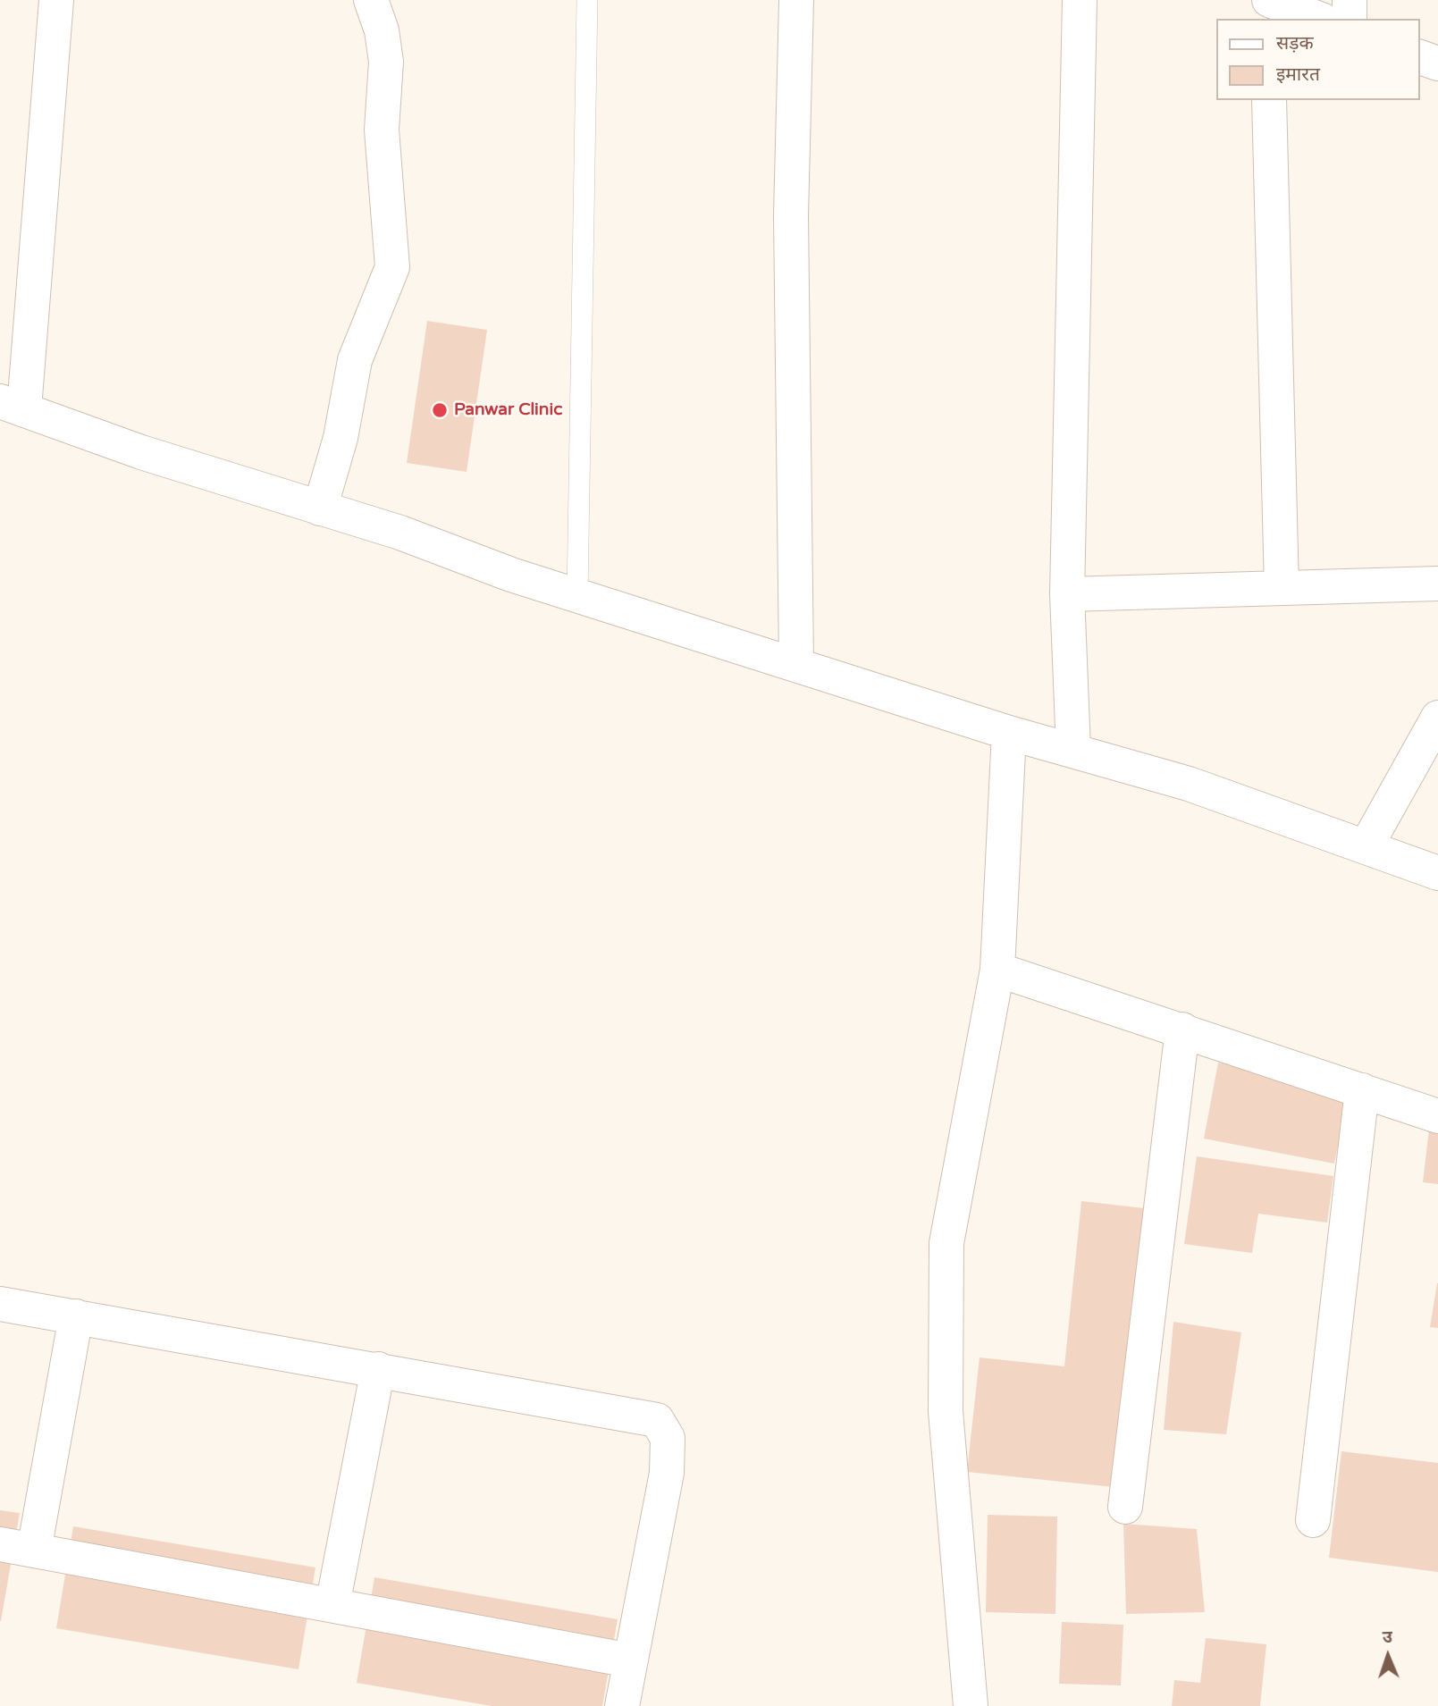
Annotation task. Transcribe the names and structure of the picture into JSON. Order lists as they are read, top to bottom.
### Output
{
  "places": ["Panwar Clinic"],
  "legend": ["सड़क", "इमारत"],
  "north": "top"
}
